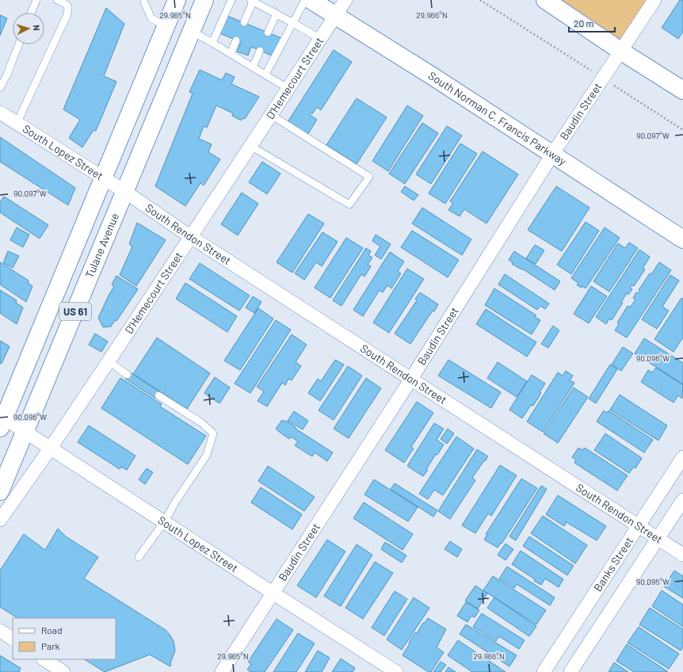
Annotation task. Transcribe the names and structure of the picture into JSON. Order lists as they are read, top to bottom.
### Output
{
  "streets": {
    "main road": ["South Norman C. Francis Parkway", "Tulane Avenue", "US 61"],
    "street": [
      "D'Hemecourt Street",
      "Baudin Street",
      "South Lopez Street",
      "South Rendon Street",
      "Banks Street"
    ]
  },
  "crossings": [
    ["D'Hemecourt Street", "South Norman C. Francis Parkway"],
    ["D'Hemecourt Street", "South Lopez Street"],
    ["D'Hemecourt Street", "South Rendon Street"],
    ["Baudin Street", "South Norman C. Francis Parkway"],
    ["Baudin Street", "South Lopez Street"],
    ["Baudin Street", "South Rendon Street"],
    ["South Lopez Street", "South Rendon Street"],
    ["South Lopez Street", "Tulane Avenue"],
    ["South Lopez Street", "US 61"],
    ["South Rendon Street", "Tulane Avenue"],
    ["South Rendon Street", "Banks Street"]
  ],
  "legend": ["Road", "Park"],
  "scale_bar": "20 m",
  "north": "right",
  "coordinates": [
    "29.965°N",
    "29.966°N",
    "90.097°W",
    "90.096°W",
    "90.095°W"
  ]
}
